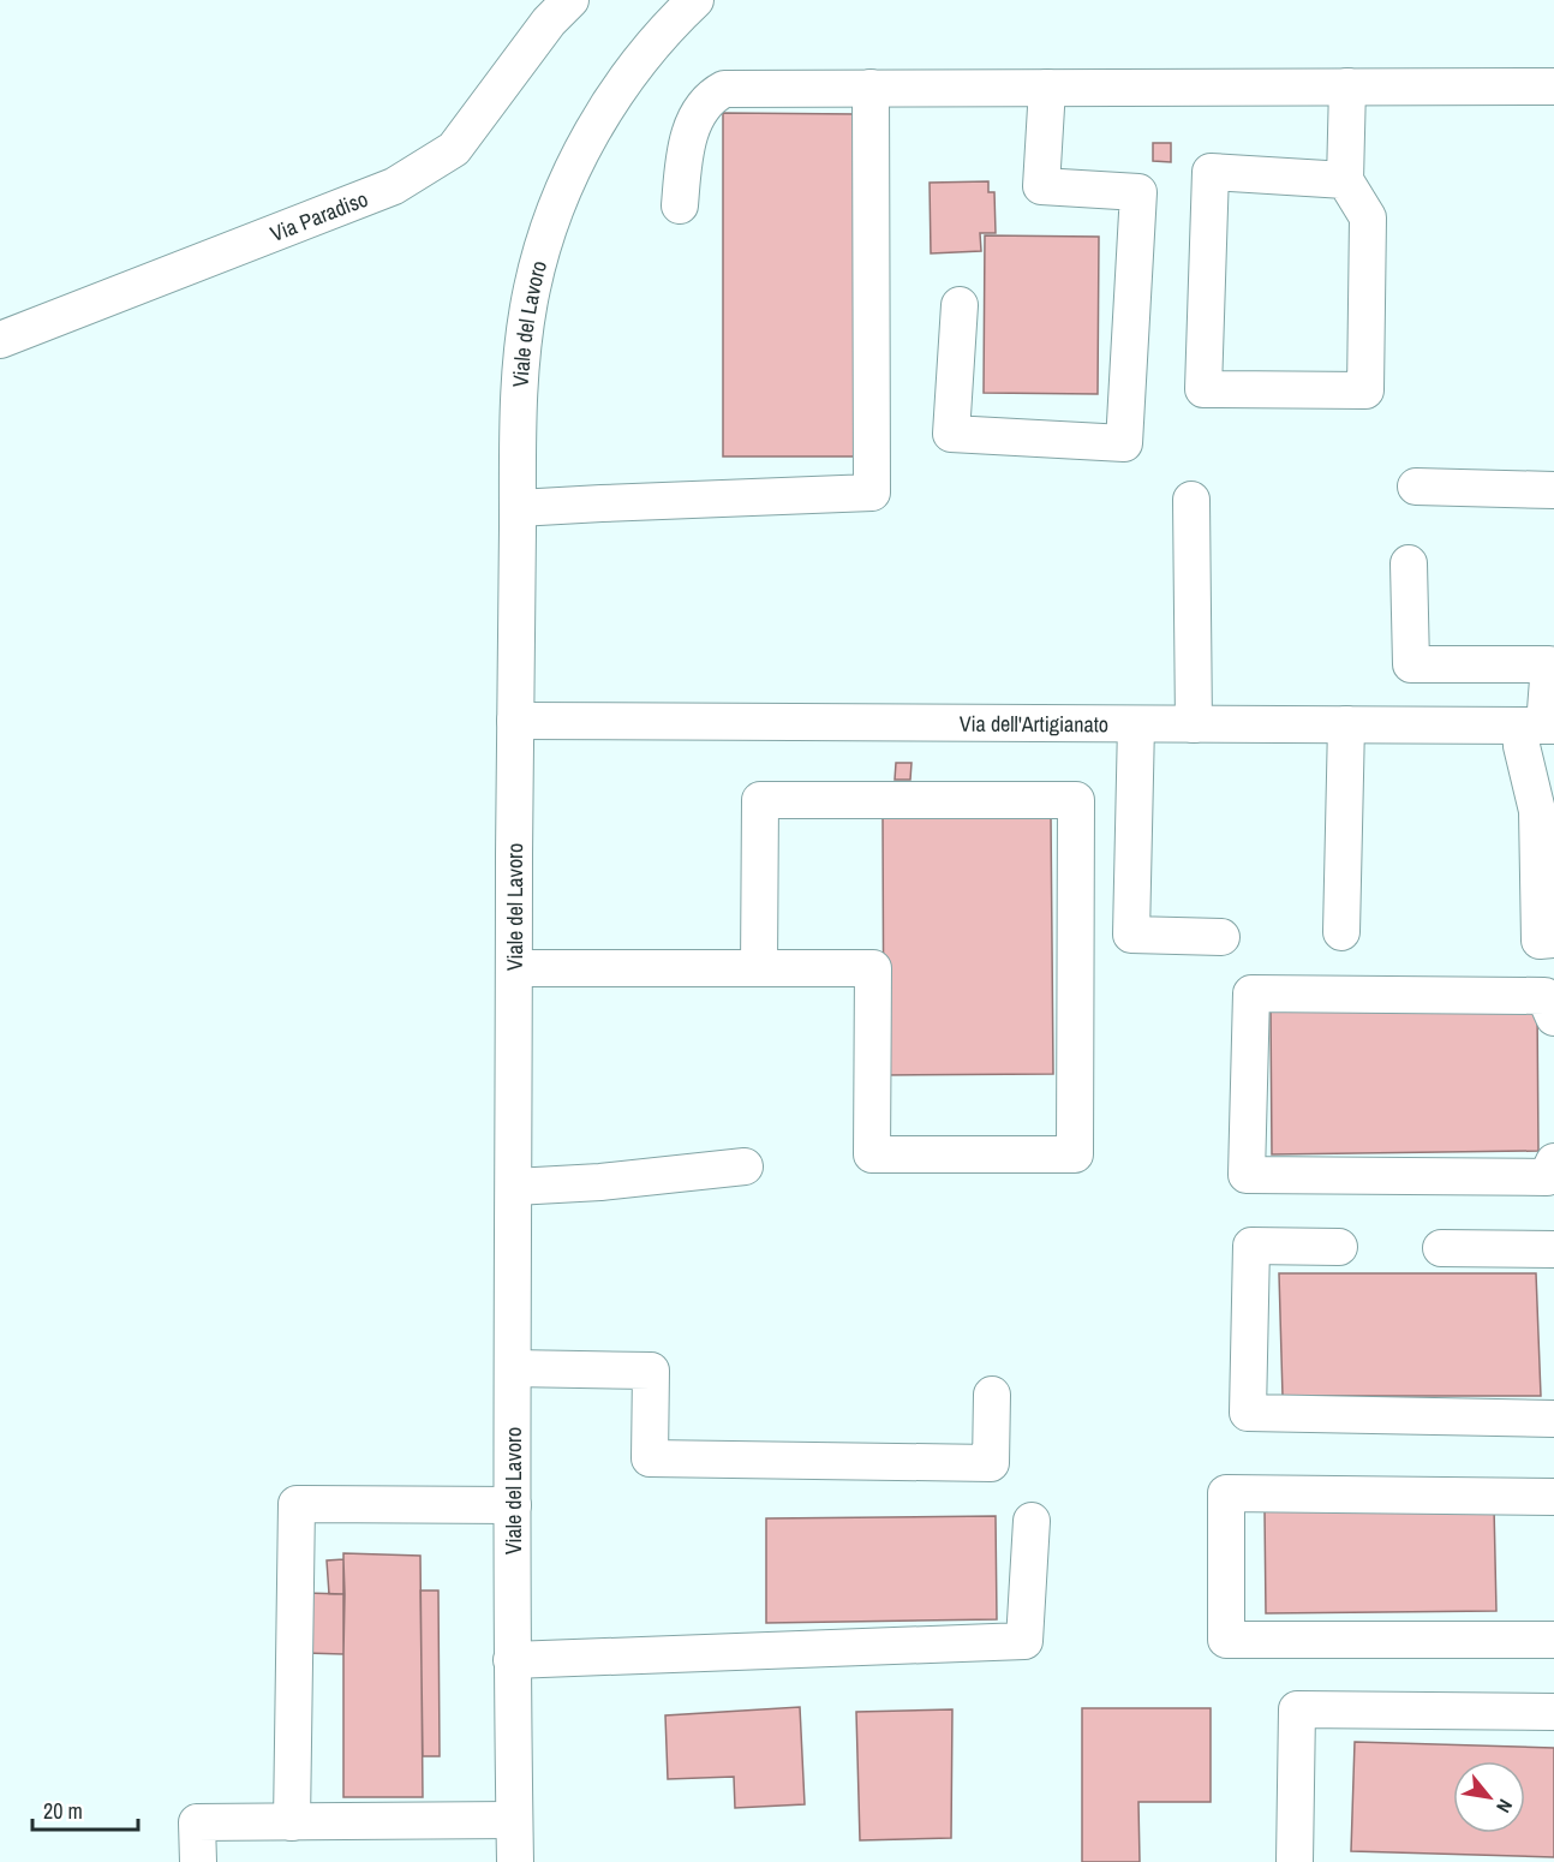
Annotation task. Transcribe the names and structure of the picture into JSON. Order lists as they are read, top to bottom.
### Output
{
  "streets": {
    "street": ["Via Paradiso", "Viale del Lavoro", "Via dell'Artigianato"]
  },
  "crossings": [
    ["Viale del Lavoro", "Via dell'Artigianato"]
  ],
  "scale_bar": "20 m",
  "north": "bottom right"
}
